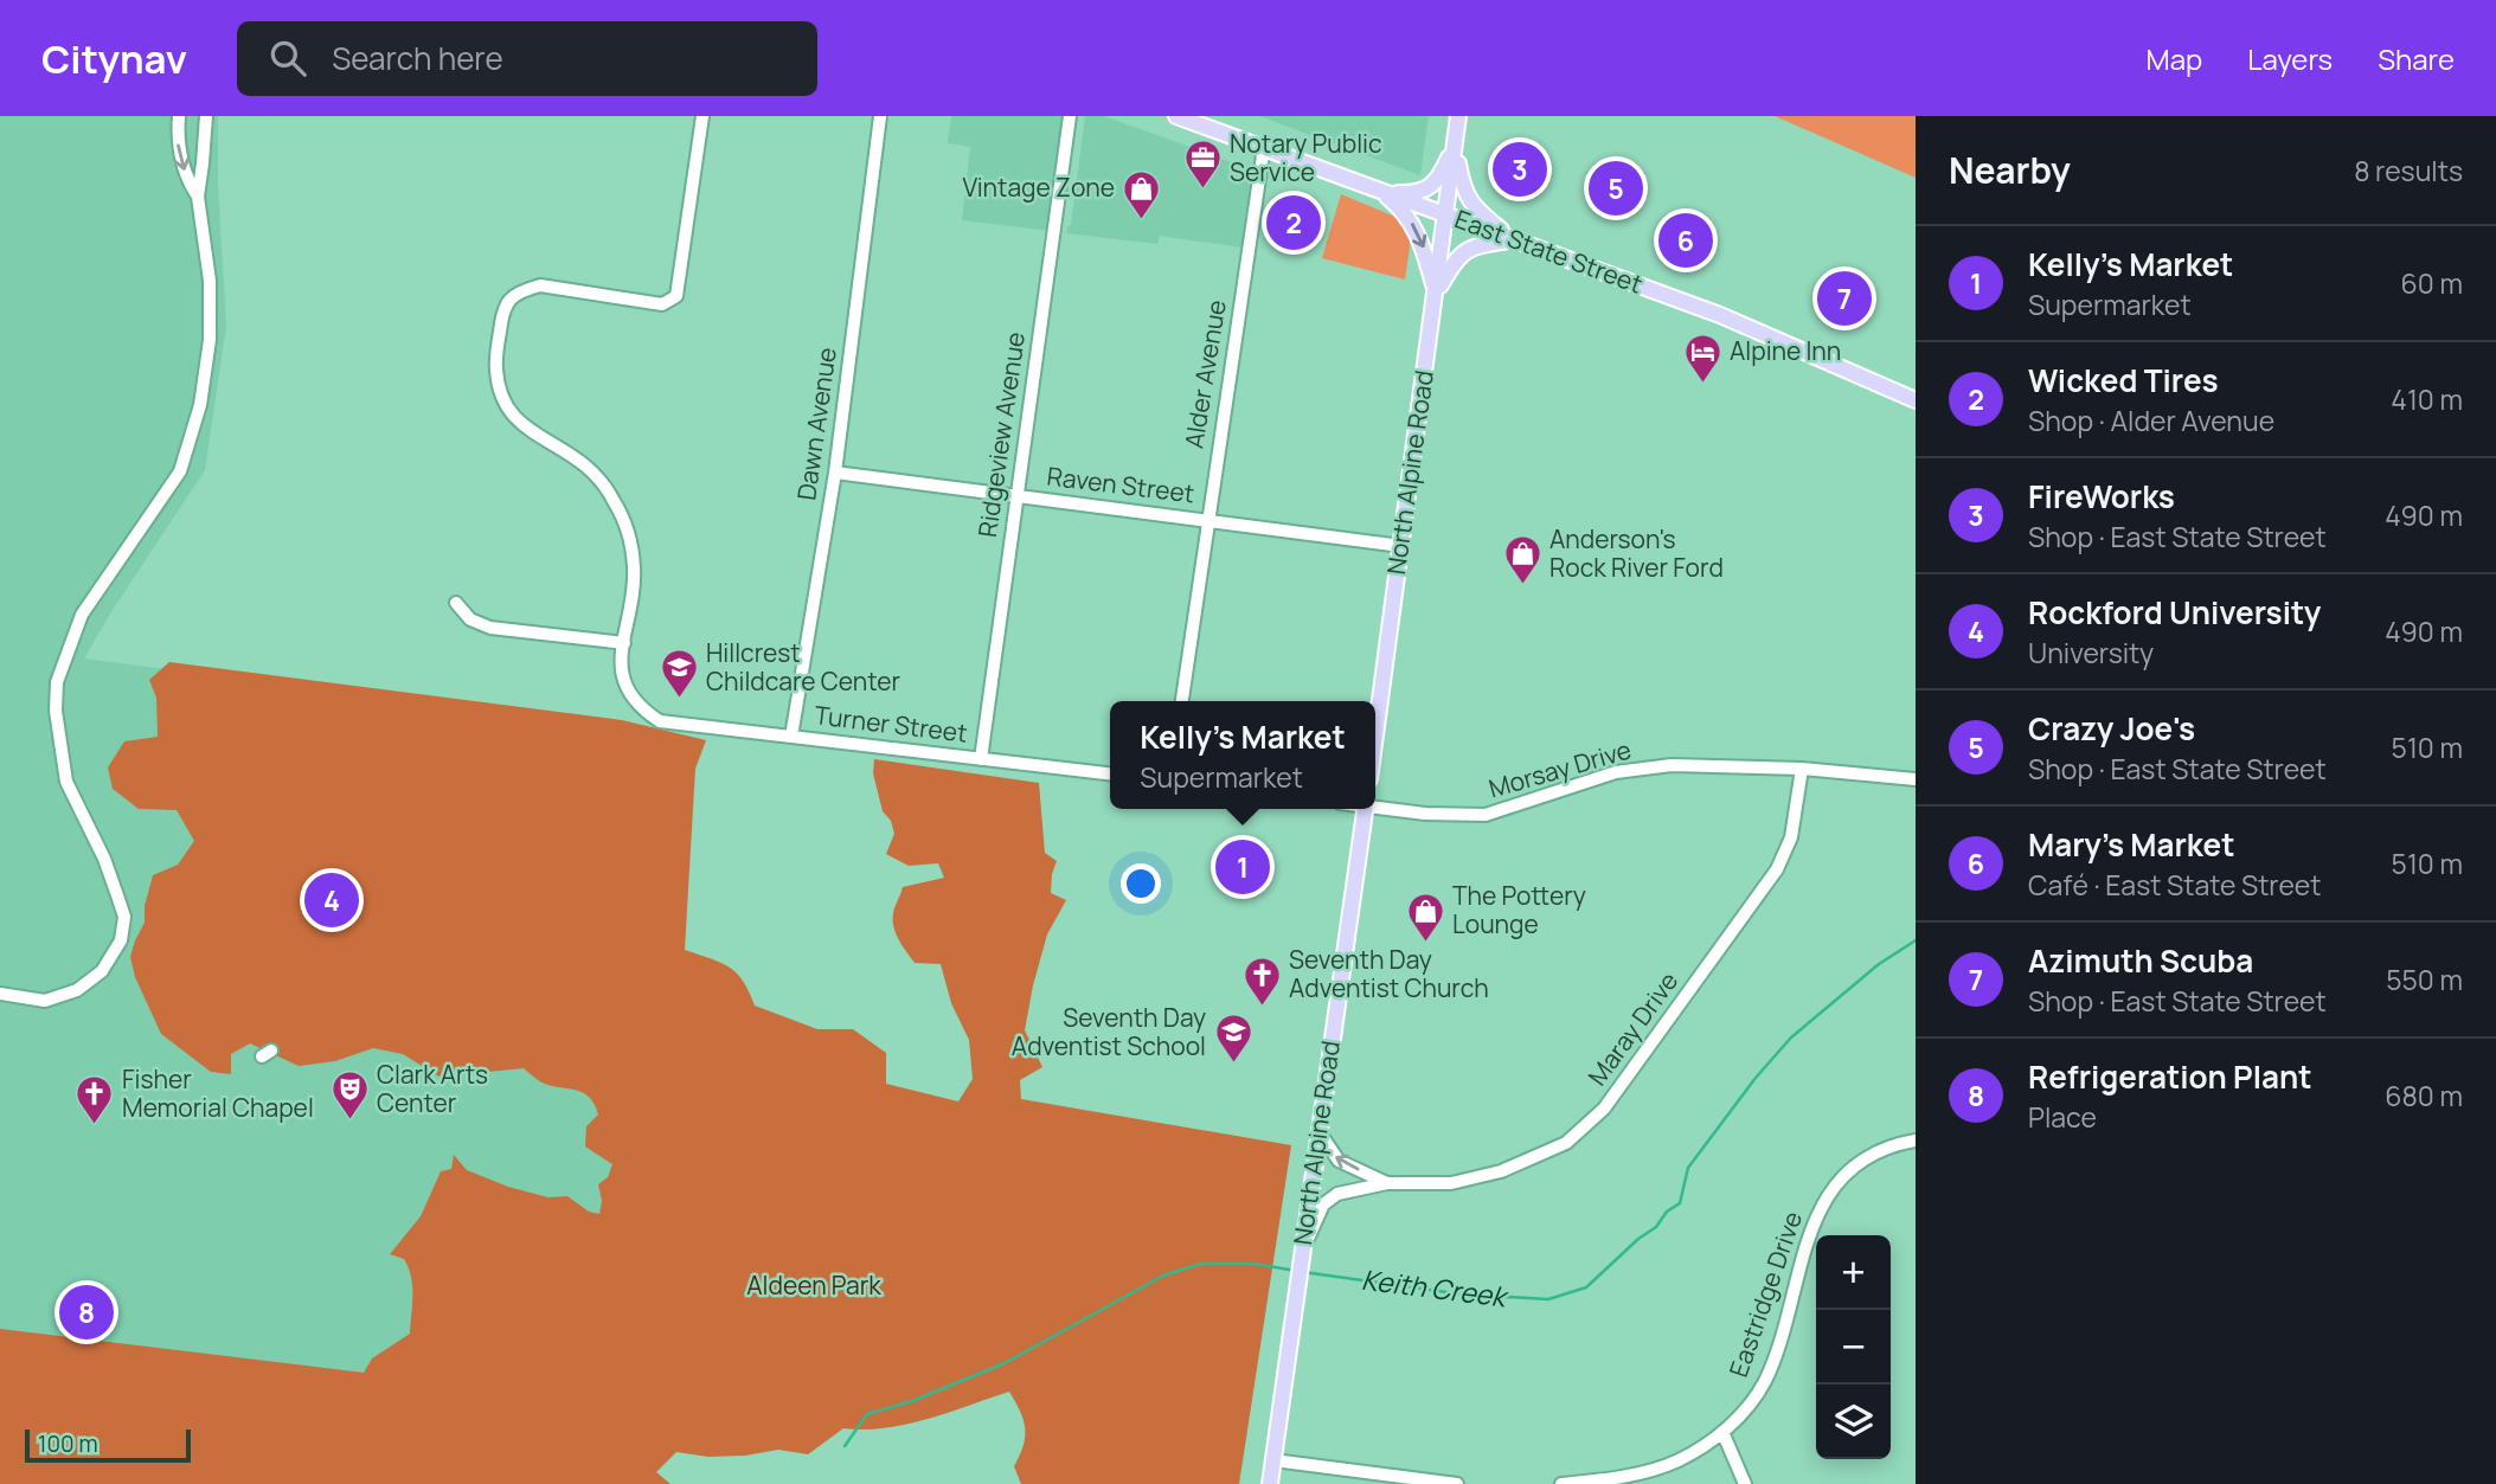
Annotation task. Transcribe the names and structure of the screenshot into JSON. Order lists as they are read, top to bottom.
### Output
{
  "streets": {
    "main road": ["East State Street", "North Alpine Road"],
    "street": [
      "Alder Avenue",
      "Dawn Avenue",
      "Ridgeview Avenue",
      "Raven Street",
      "Turner Street",
      "Morsay Drive",
      "Maray Drive",
      "Eastridge Drive"
    ]
  },
  "crossings": [
    ["East State Street", "Alder Avenue"],
    ["East State Street", "North Alpine Road"],
    ["Alder Avenue", "Raven Street"],
    ["Dawn Avenue", "Raven Street"],
    ["Dawn Avenue", "Turner Street"],
    ["Ridgeview Avenue", "Raven Street"],
    ["Ridgeview Avenue", "Turner Street"],
    ["North Alpine Road", "Raven Street"],
    ["Morsay Drive", "Maray Drive"]
  ],
  "water": ["Keith Creek"],
  "parks": ["Aldeen Park"],
  "places": {
    "office": ["Notary Public Service"],
    "shop": ["Vintage Zone", "Anderson's Rock River Ford", "The Pottery Lounge"],
    "hotel": ["Alpine Inn"],
    "school or university": ["Hillcrest Childcare Center", "Seventh Day Adventist School"],
    "church": ["Seventh Day Adventist Church", "Fisher Memorial Chapel"],
    "theatre": ["Clark Arts Center"]
  },
  "scale_bar": "100 m",
  "page": {
    "header": "Citynav",
    "search": "Search here",
    "nav": ["Map", "Layers", "Share"],
    "heading": ["Nearby", "8 results"],
    "pins": [
      "3",
      "5",
      "2",
      "6",
      "7",
      "1",
      "4",
      "8"
    ],
    "list": [
      {
        "mark": "1",
        "name": "Kelly's Market",
        "note": "Supermarket",
        "value": "60 m"
      },
      {
        "mark": "2",
        "name": "Wicked Tires",
        "note": "Shop · Alder Avenue",
        "value": "410 m"
      },
      {
        "mark": "3",
        "name": "FireWorks",
        "note": "Shop · East State Street",
        "value": "490 m"
      },
      {
        "mark": "4",
        "name": "Rockford University",
        "note": "University",
        "value": "490 m"
      },
      {
        "mark": "5",
        "name": "Crazy Joe's",
        "note": "Shop · East State Street",
        "value": "510 m"
      },
      {
        "mark": "6",
        "name": "Mary's Market",
        "note": "Café · East State Street",
        "value": "510 m"
      },
      {
        "mark": "7",
        "name": "Azimuth Scuba",
        "note": "Shop · East State Street",
        "value": "550 m"
      },
      {
        "mark": "8",
        "name": "Refrigeration Plant",
        "note": "Place",
        "value": "680 m"
      }
    ],
    "popup": ["Kelly's Market", "Supermarket"],
    "map_buttons": ["+", "−"],
    "scale": "100 m"
  }
}
